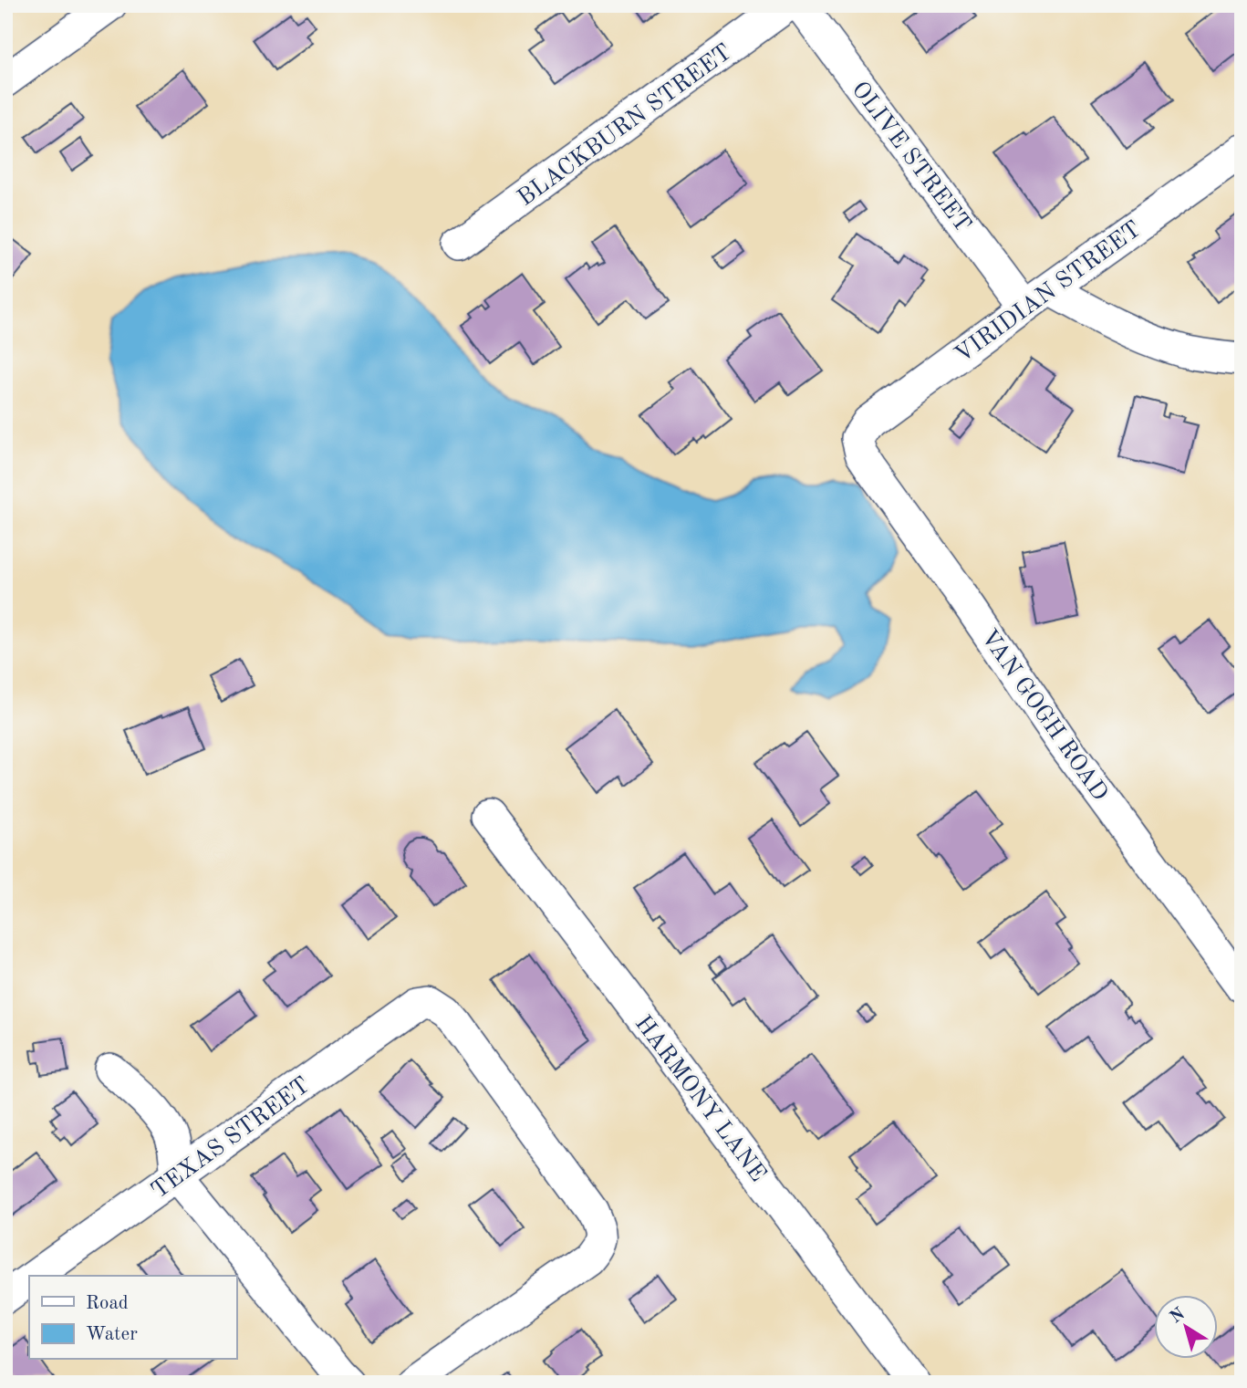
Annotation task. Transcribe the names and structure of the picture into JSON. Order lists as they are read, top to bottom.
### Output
{
  "streets": {
    "street": [
      "BLACKBURN STREET",
      "OLIVE STREET",
      "VIRIDIAN STREET",
      "VAN GOGH ROAD",
      "HARMONY LANE",
      "TEXAS STREET"
    ]
  },
  "crossings": [
    ["OLIVE STREET", "VIRIDIAN STREET"],
    ["VIRIDIAN STREET", "VAN GOGH ROAD"]
  ],
  "legend": ["Road", "Water"],
  "north": "top left"
}
